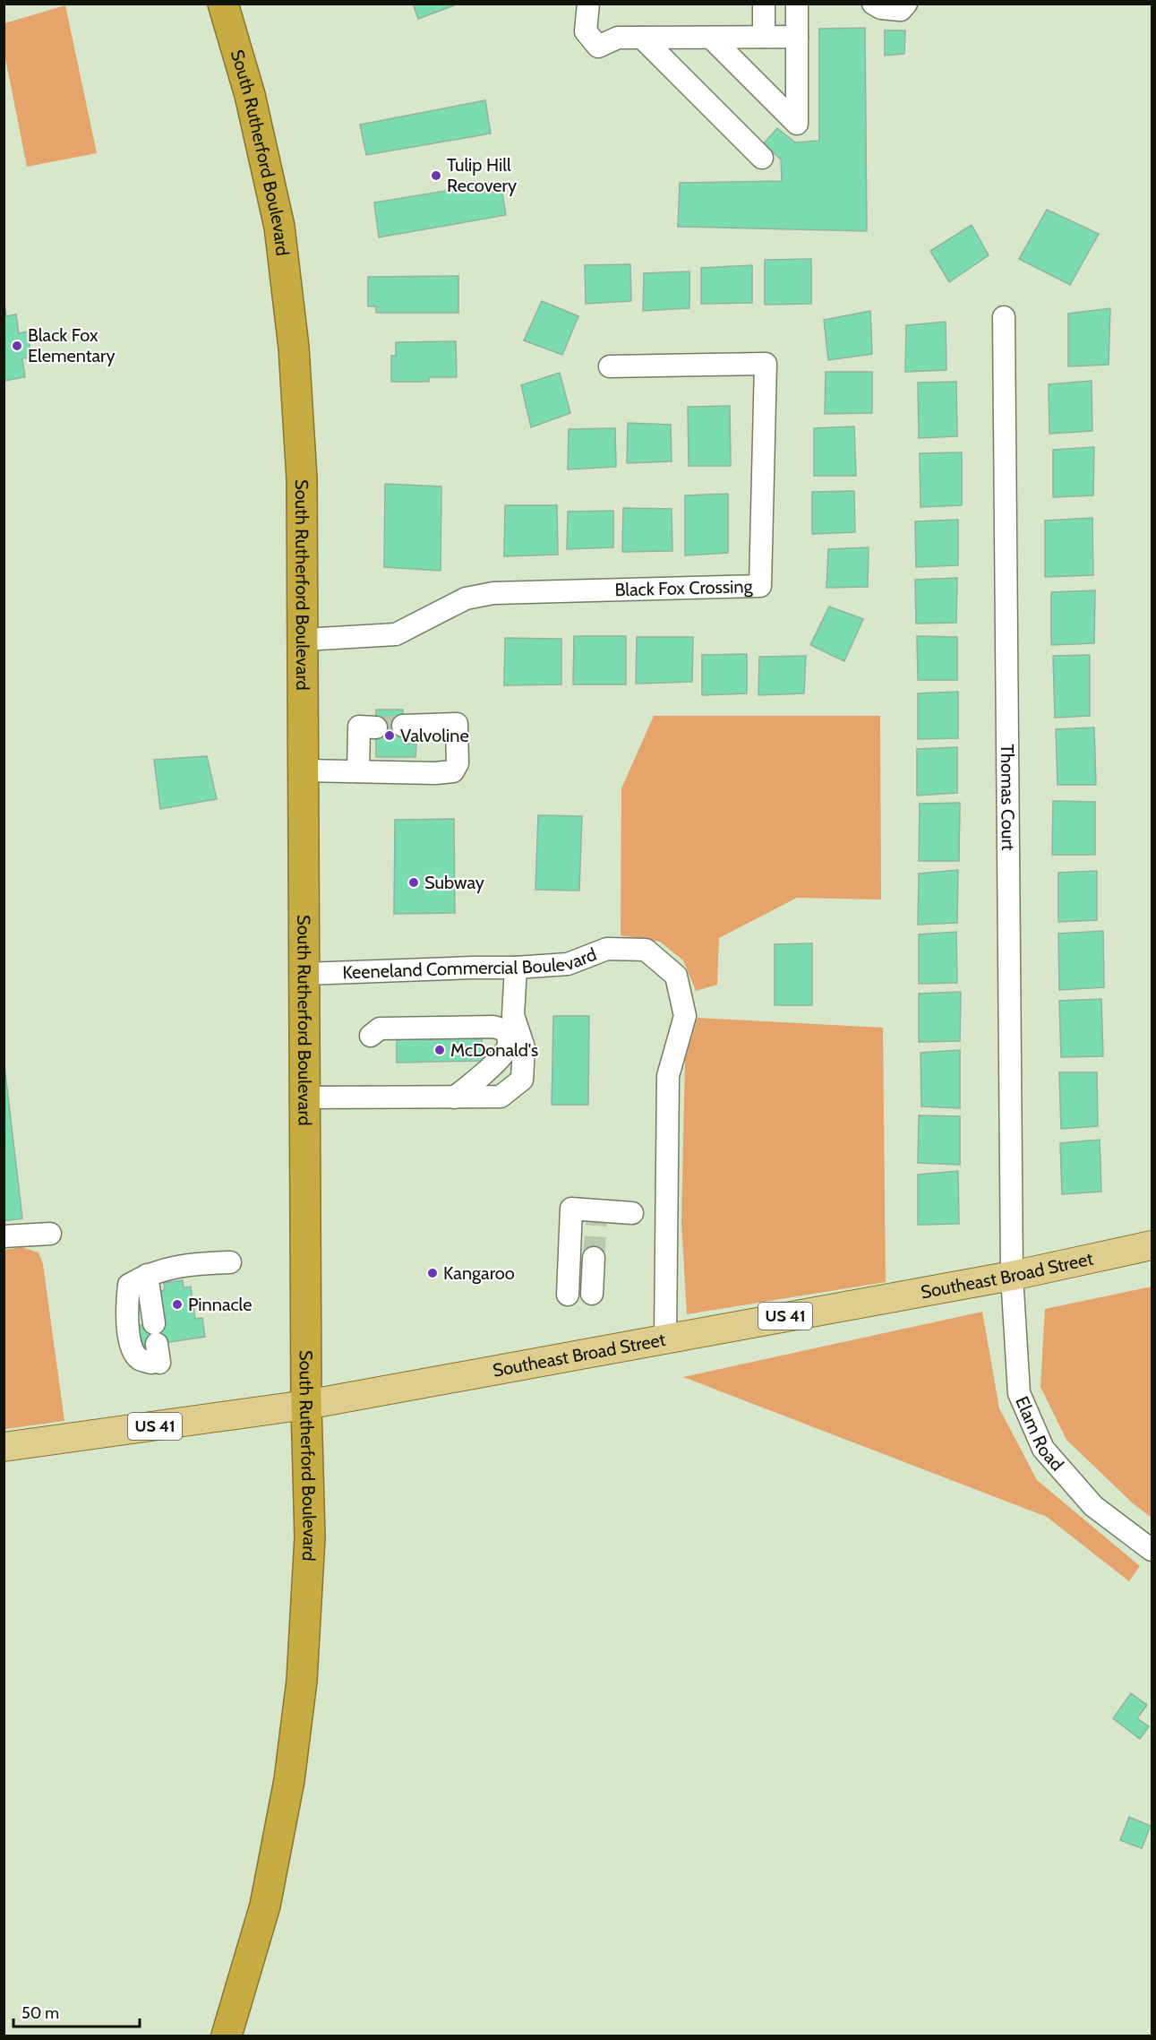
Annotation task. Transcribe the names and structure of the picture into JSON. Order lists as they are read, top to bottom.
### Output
{
  "streets": {
    "highway": ["South Rutherford Boulevard"],
    "main road": ["Southeast Broad Street", "US 41"],
    "street": [
      "Black Fox Crossing",
      "Thomas Court",
      "Keeneland Commercial Boulevard",
      "Elam Road"
    ]
  },
  "crossings": [
    ["South Rutherford Boulevard", "Black Fox Crossing"],
    ["South Rutherford Boulevard", "Keeneland Commercial Boulevard"],
    ["South Rutherford Boulevard", "Southeast Broad Street"],
    ["Thomas Court", "Southeast Broad Street"],
    ["Thomas Court", "Elam Road"],
    ["Keeneland Commercial Boulevard", "Southeast Broad Street"],
    ["Southeast Broad Street", "Elam Road"]
  ],
  "places": [
    "Tulip Hill Recovery",
    "Black Fox Elementary",
    "Valvoline",
    "Subway",
    "McDonald's",
    "Kangaroo",
    "Pinnacle"
  ],
  "scale_bar": "50 m"
}
